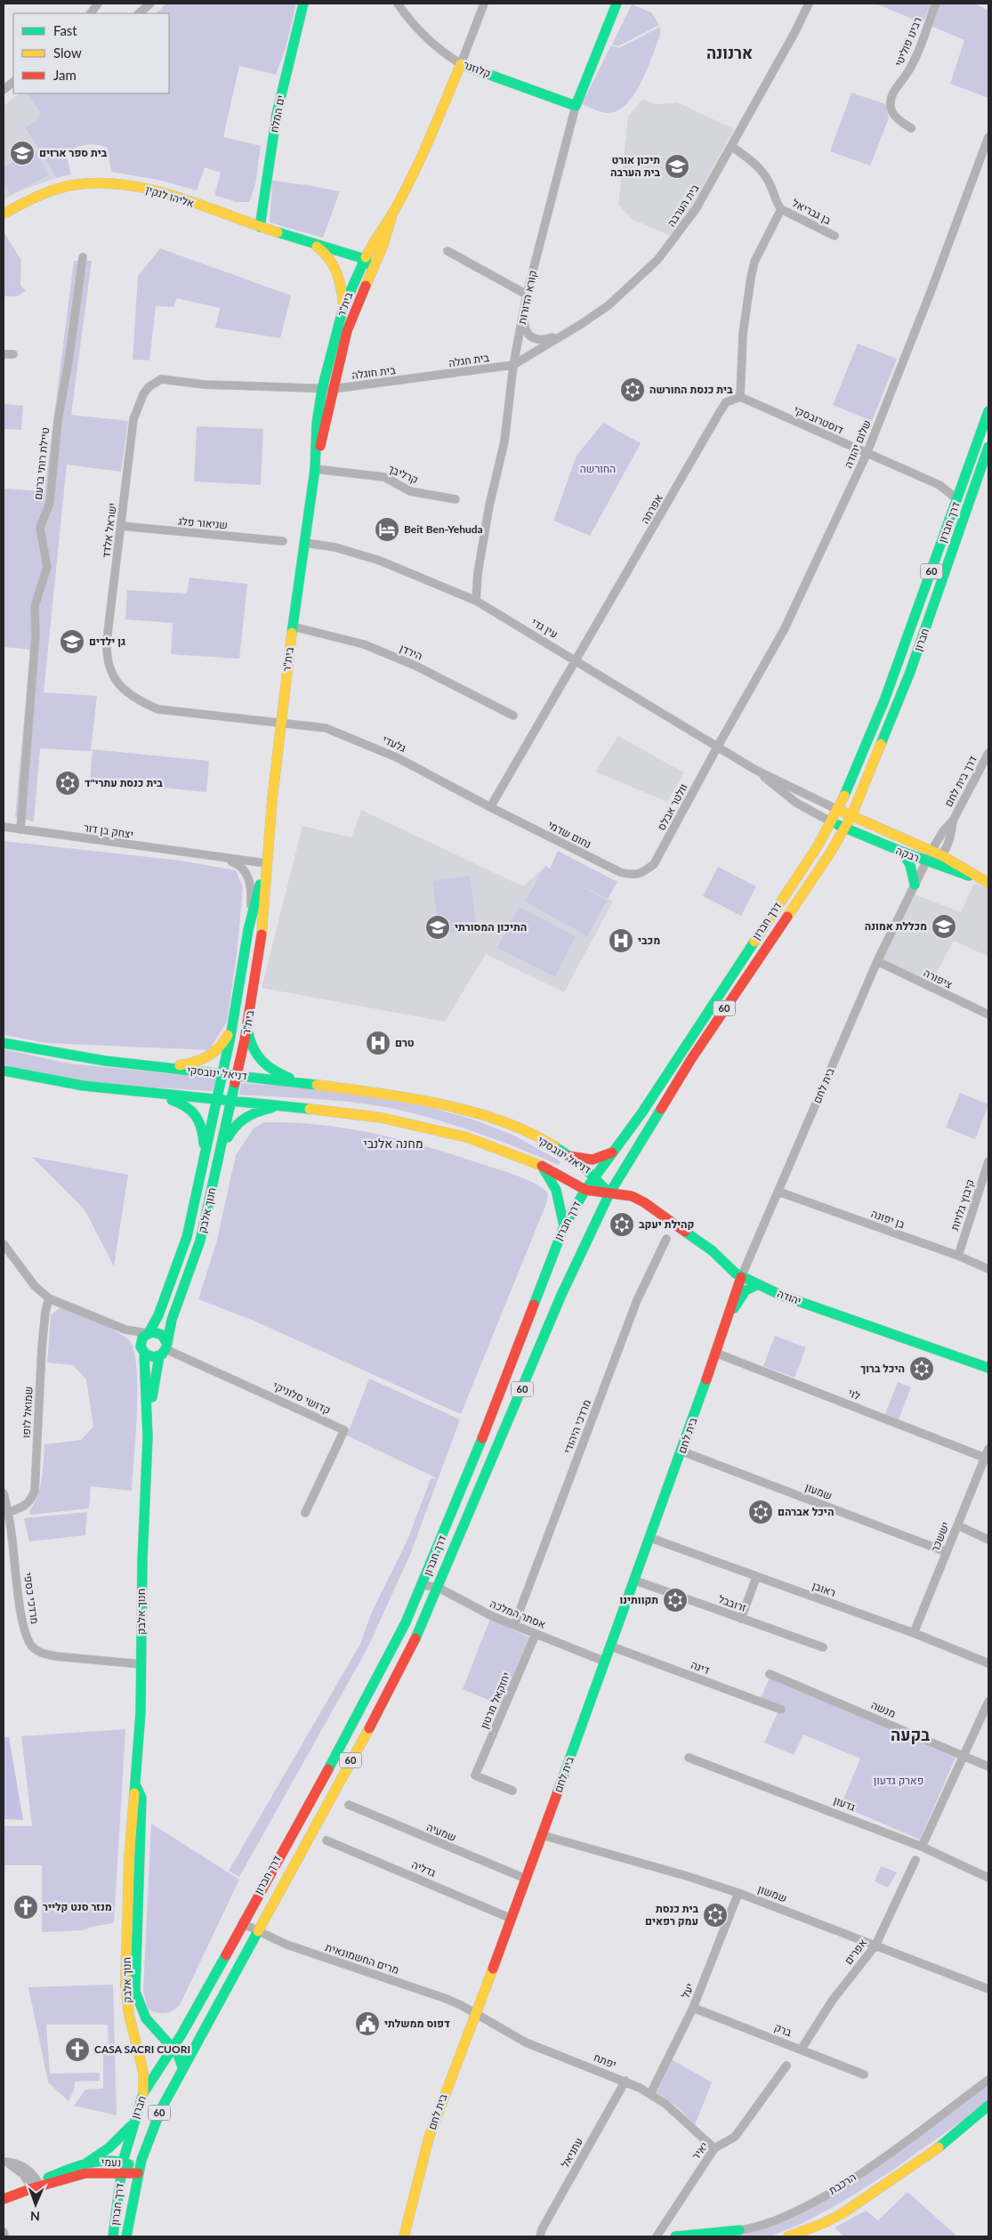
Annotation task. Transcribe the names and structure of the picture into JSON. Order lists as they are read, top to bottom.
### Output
{
  "streets": {
    "main road": [
      "קלוזנר",
      "ים המלח",
      "אליהו לנקין",
      "קורא הדורות",
      "בית\"ר",
      "דרך חברון",
      "60",
      "חברון",
      "רבקה",
      "דניאל ינובסקי",
      "בית לחם",
      "חנוך אלבק",
      "יהודה",
      "נעמי",
      "הרכבת"
    ],
    "street": [
      "רבינו פוליטי",
      "בית הערבה",
      "בן גבריאל",
      "בית חגלה",
      "בית חוגלה",
      "דוסטרובסקי",
      "שלום יהודה",
      "טיילת רותי ברעם",
      "קרליבך",
      "אפרתה",
      "שניאור פלג",
      "ישראל אלדד",
      "עין גדי",
      "הירדן",
      "גלעדי",
      "דרך בית לחם",
      "וולטר אבלס",
      "יצחק בן דור",
      "נחום שדמי",
      "ציפורה",
      "קיבוץ גלויות",
      "בן יפונה",
      "לוי",
      "קדושי סלוניקי",
      "שמואל לופו",
      "מרדכי היהודי",
      "שמעון",
      "יששכר",
      "ראובן",
      "מרדכי כספי",
      "זרובבל",
      "אסתר המלכה",
      "דינה",
      "יחזקאל מרטון",
      "מנשה",
      "גדעון",
      "שמעיה",
      "גדליה",
      "שמשון",
      "אפרים",
      "מרים החשמונאית",
      "יעל",
      "ברק",
      "יפתח",
      "יאיר",
      "עתניאל"
    ]
  },
  "crossings": [
    ["קלוזנר", "קורא הדורות"],
    ["קלוזנר", "בית\"ר"],
    ["ים המלח", "אליהו לנקין"],
    ["אליהו לנקין", "בית\"ר"],
    ["בית הערבה", "בן גבריאל"],
    ["בית הערבה", "קורא הדורות"],
    ["בית הערבה", "בית חגלה"],
    ["קורא הדורות", "בית חגלה"],
    ["קורא הדורות", "עין גדי"],
    ["בית\"ר", "בית חוגלה"],
    ["בית\"ר", "קרליבך"],
    ["בית\"ר", "ישראל אלדד"],
    ["בית\"ר", "עין גדי"],
    ["בית\"ר", "הירדן"],
    ["בית\"ר", "גלעדי"],
    ["בית\"ר", "יצחק בן דור"],
    ["בית\"ר", "דניאל ינובסקי"],
    ["בית\"ר", "חנוך אלבק"],
    ["בית חגלה", "בית חוגלה"],
    ["בית חוגלה", "ישראל אלדד"],
    ["דוסטרובסקי", "שלום יהודה"],
    ["דוסטרובסקי", "אפרתה"],
    ["דוסטרובסקי", "דרך חברון"],
    ["שלום יהודה", "עין גדי"],
    ["שלום יהודה", "וולטר אבלס"],
    ["טיילת רותי ברעם", "יצחק בן דור"],
    ["אפרתה", "עין גדי"],
    ["אפרתה", "גלעדי"],
    ["אפרתה", "נחום שדמי"],
    ["דרך חברון", "60"],
    ["דרך חברון", "עין גדי"],
    ["דרך חברון", "חברון"],
    ["דרך חברון", "רבקה"],
    ["דרך חברון", "דניאל ינובסקי"],
    ["דרך חברון", "חנוך אלבק"],
    ["דרך חברון", "יהודה"],
    ["דרך חברון", "אסתר המלכה"],
    ["דרך חברון", "מרים החשמונאית"],
    ["דרך חברון", "נעמי"],
    ["שניאור פלג", "ישראל אלדד"],
    ["ישראל אלדד", "גלעדי"],
    ["60", "חברון"],
    ["60", "חנוך אלבק"],
    ["60", "מרים החשמונאית"],
    ["עין גדי", "וולטר אבלס"],
    ["עין גדי", "רבקה"],
    ["חברון", "רבקה"],
    ["חברון", "חנוך אלבק"],
    ["חברון", "נעמי"],
    ["גלעדי", "נחום שדמי"],
    ["דרך בית לחם", "רבקה"],
    ["דרך בית לחם", "בית לחם"],
    ["וולטר אבלס", "נחום שדמי"],
    ["רבקה", "בית לחם"],
    ["ציפורה", "בית לחם"],
    ["דניאל ינובסקי", "חנוך אלבק"],
    ["דניאל ינובסקי", "יהודה"],
    ["בית לחם", "בן יפונה"],
    ["בית לחם", "יהודה"],
    ["בית לחם", "לוי"],
    ["בית לחם", "שמעון"],
    ["בית לחם", "ראובן"],
    ["בית לחם", "זרובבל"],
    ["בית לחם", "אסתר המלכה"],
    ["בית לחם", "דינה"],
    ["בית לחם", "שמעיה"],
    ["בית לחם", "גדליה"],
    ["בית לחם", "שמשון"],
    ["בית לחם", "מרים החשמונאית"],
    ["בית לחם", "יפתח"],
    ["קיבוץ גלויות", "בן יפונה"],
    ["חנוך אלבק", "קדושי סלוניקי"],
    ["חנוך אלבק", "מרדכי כספי"],
    ["לוי", "יששכר"],
    ["שמואל לופו", "מרדכי כספי"],
    ["מרדכי היהודי", "אסתר המלכה"],
    ["שמעון", "יששכר"],
    ["יששכר", "ראובן"],
    ["אסתר המלכה", "יחזקאל מרטון"],
    ["שמשון", "אפרים"],
    ["שמשון", "יעל"],
    ["אפרים", "ברק"],
    ["מרים החשמונאית", "יפתח"],
    ["יעל", "ברק"],
    ["יעל", "יפתח"],
    ["יפתח", "יאיר"],
    ["יפתח", "עתניאל"]
  ],
  "districts": ["ארנונה", "מחנה אלנבי", "בקעה"],
  "parks": ["החורשה", "פארק גדעון"],
  "places": {
    "school or university": [
      "בית ספר ארזים",
      "תיכון אורט בית הערבה",
      "גן ילדים",
      "מכללת אמונה",
      "התיכון המסורתי"
    ],
    "synagogue": [
      "בית כנסת החורשה",
      "בית כנסת עתרי\"ד",
      "קהילת יעקב",
      "היכל ברוך",
      "היכל אברהם",
      "תקוותינו",
      "בית כנסת עמק רפאים"
    ],
    "hotel": ["Beit Ben-Yehuda"],
    "hospital": ["מכבי", "טרם"],
    "church": ["מנזר סנט קלייר", "CASA SACRI CUORI"],
    "public building": ["דפוס ממשלתי"]
  },
  "legend": ["Fast", "Slow", "Jam"],
  "north": "bottom"
}
